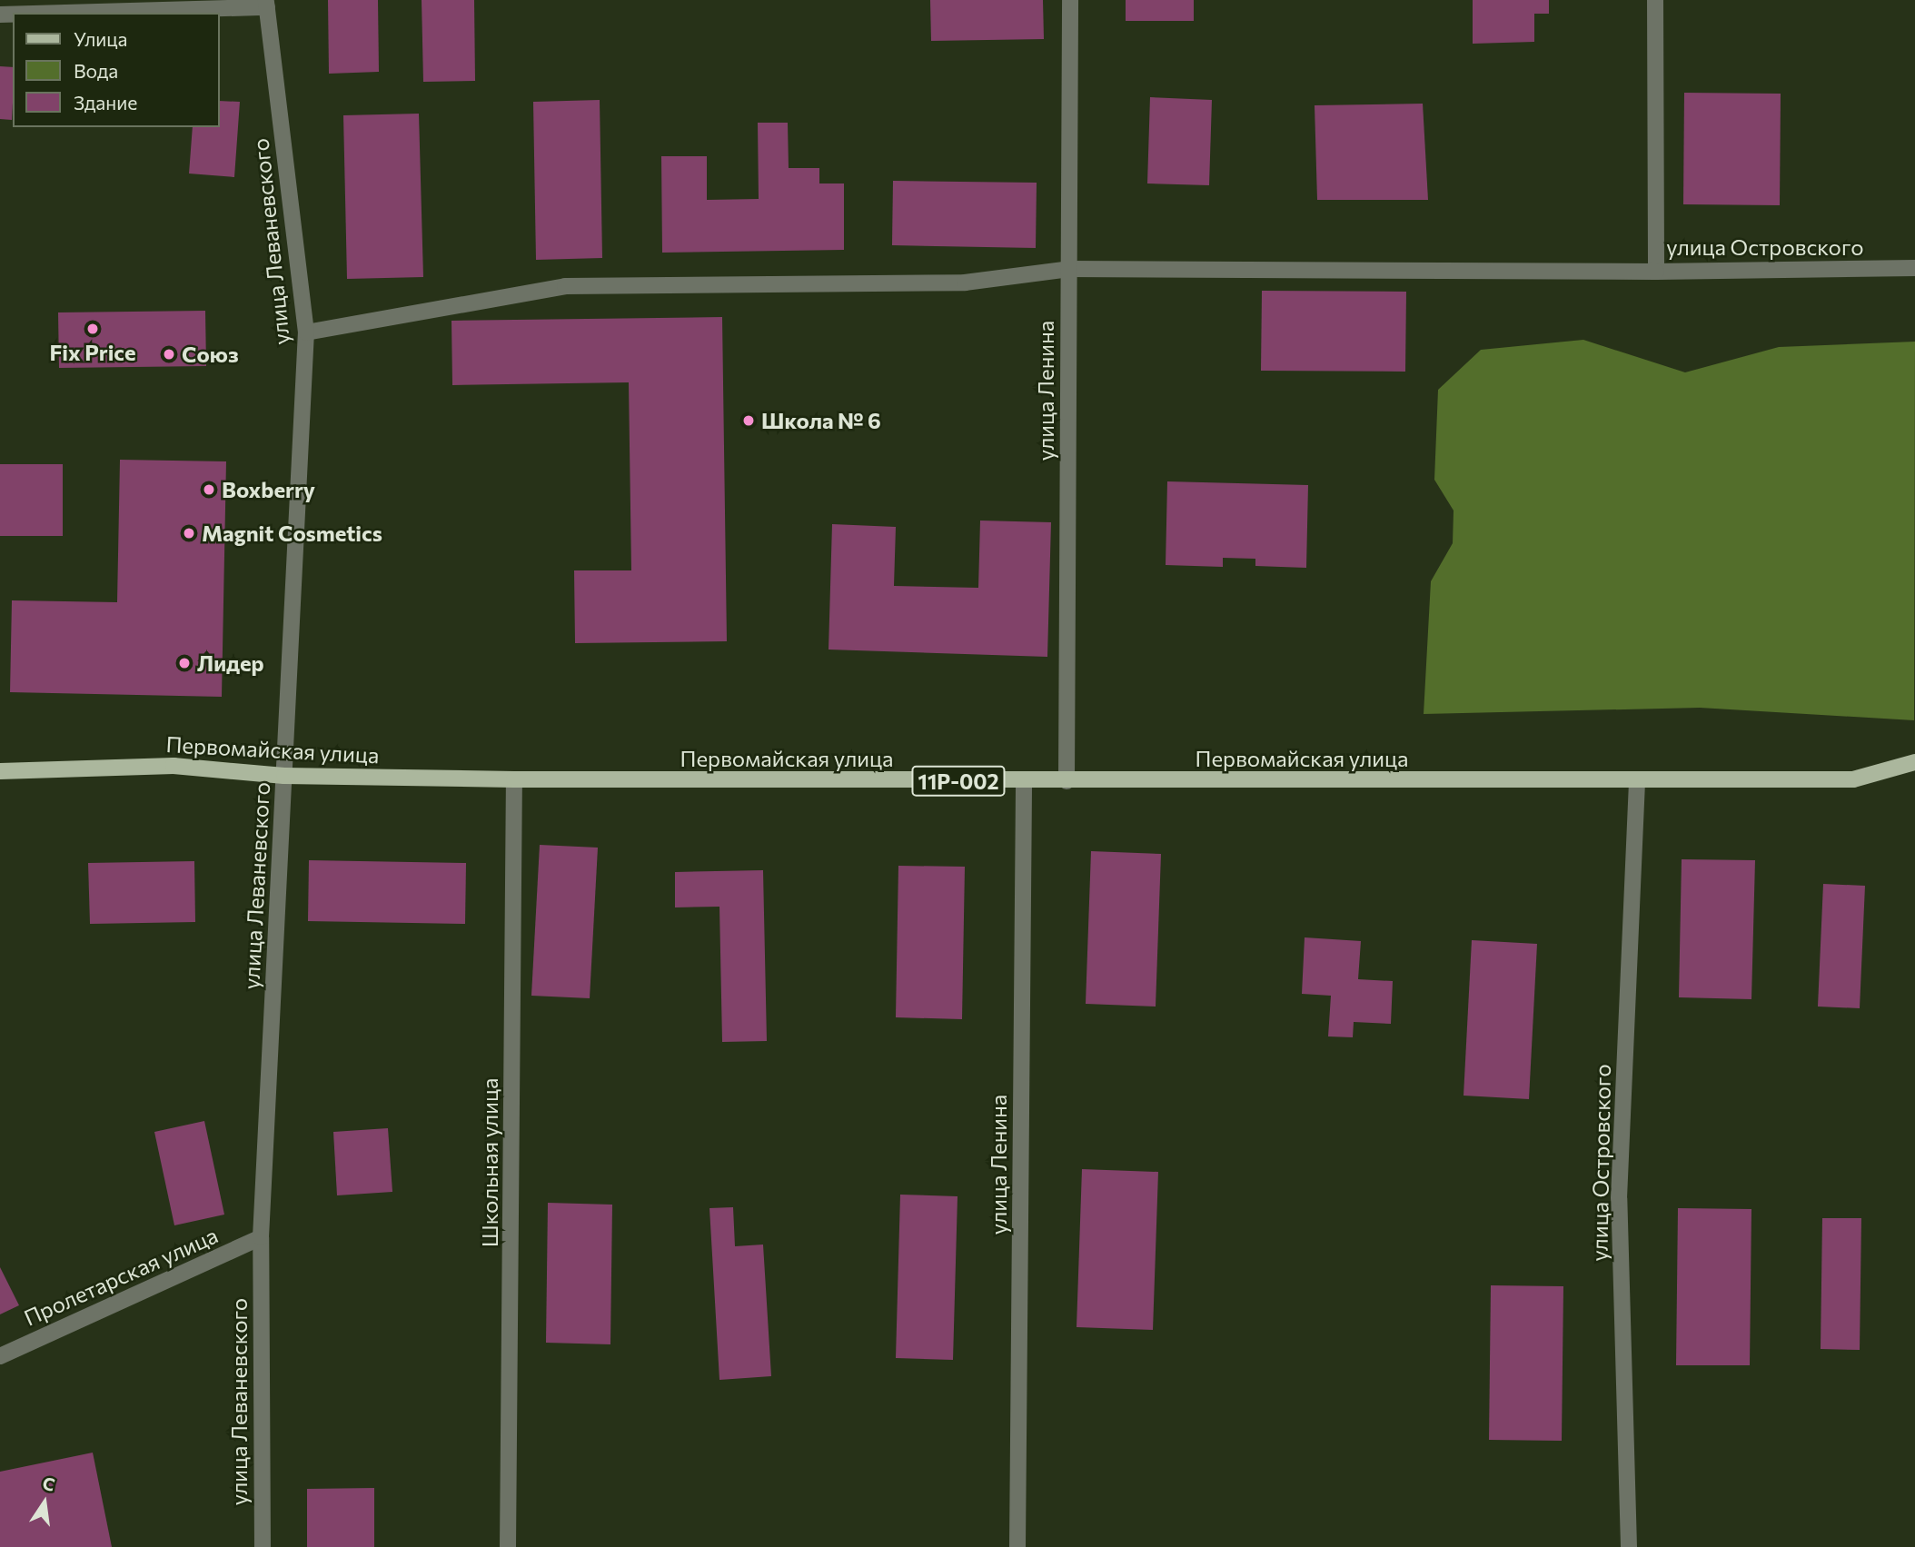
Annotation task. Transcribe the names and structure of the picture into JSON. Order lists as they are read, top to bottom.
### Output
{
  "streets": {
    "main road": ["Первомайская улица", "11Р-002"],
    "street": [
      "улица Леваневского",
      "улица Островского",
      "улица Ленина",
      "Школьная улица",
      "Пролетарская улица"
    ]
  },
  "crossings": [
    ["улица Леваневского", "Первомайская улица"],
    ["улица Леваневского", "Пролетарская улица"],
    ["улица Островского", "Первомайская улица"],
    ["улица Ленина", "Первомайская улица"],
    ["Первомайская улица", "Школьная улица"]
  ],
  "places": [
    "Fix Price",
    "Союз",
    "Школа № 6",
    "Boxberry",
    "Magnit Cosmetics",
    "Лидер"
  ],
  "legend": ["Улица", "Вода", "Здание"],
  "north": "top"
}
